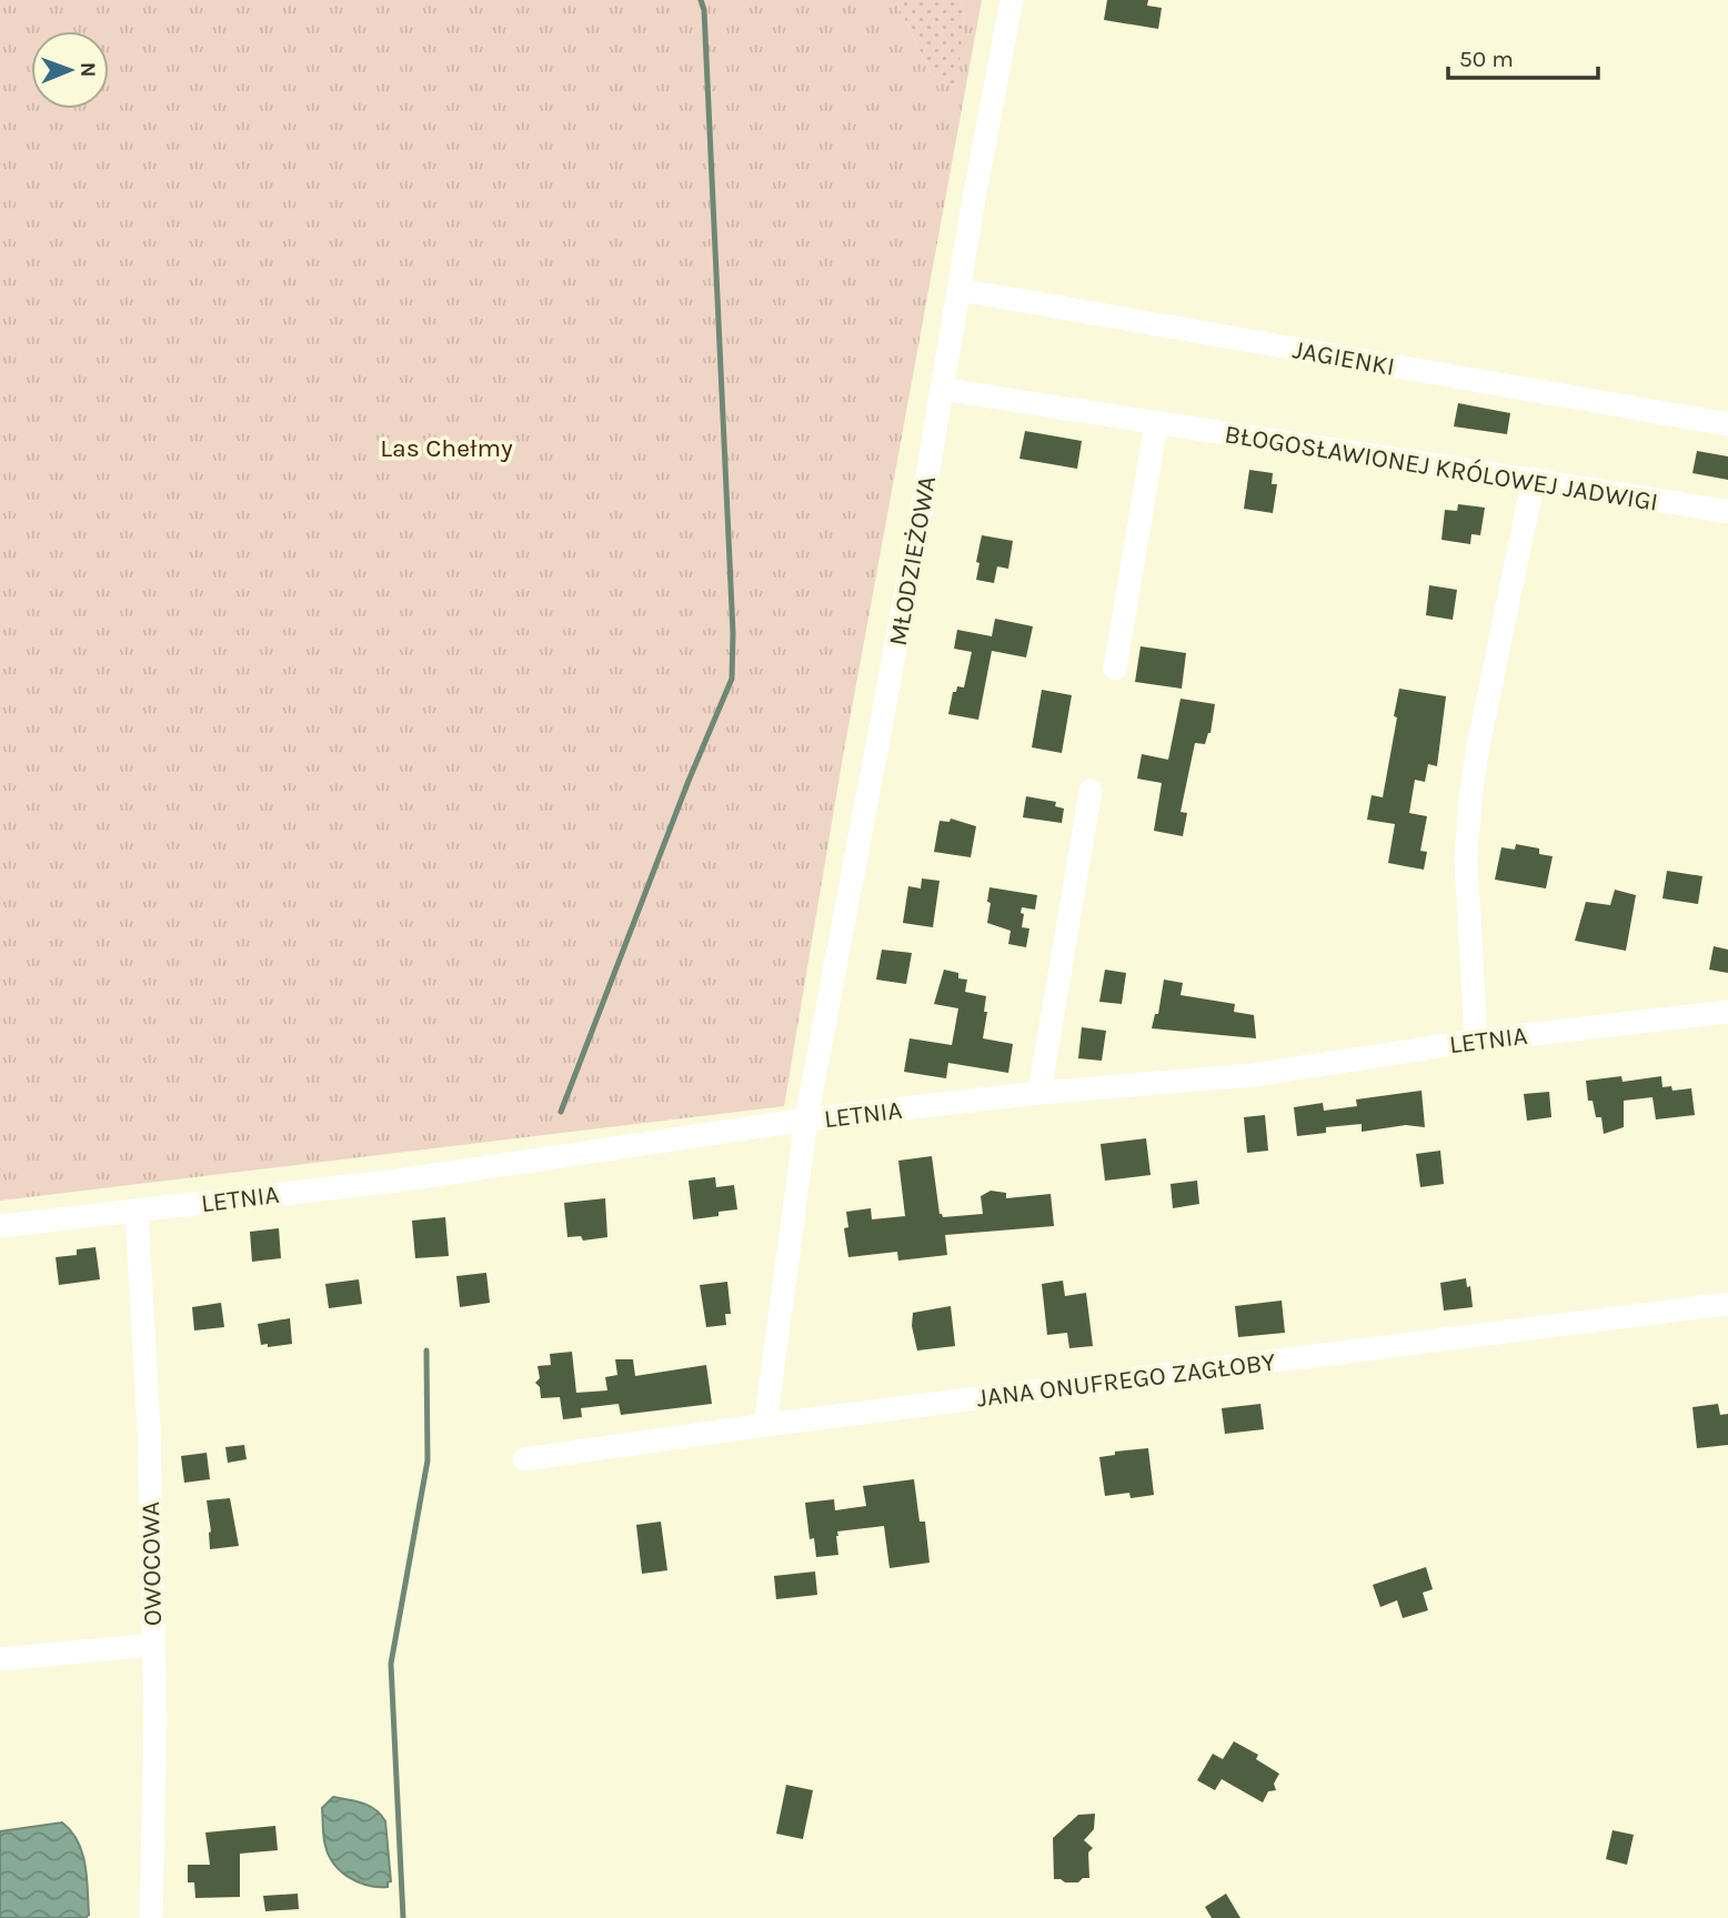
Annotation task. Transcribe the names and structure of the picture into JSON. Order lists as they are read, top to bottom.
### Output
{
  "streets": {
    "street": [
      "JAGIENKI",
      "BŁOGOSŁAWIONEJ KRÓLOWEJ JADWIGI",
      "MŁODZIEŻOWA",
      "LETNIA",
      "JANA ONUFREGO ZAGŁOBY",
      "OWOCOWA"
    ]
  },
  "crossings": [
    ["JAGIENKI", "MŁODZIEŻOWA"],
    ["BŁOGOSŁAWIONEJ KRÓLOWEJ JADWIGI", "MŁODZIEŻOWA"],
    ["MŁODZIEŻOWA", "LETNIA"],
    ["MŁODZIEŻOWA", "JANA ONUFREGO ZAGŁOBY"],
    ["LETNIA", "OWOCOWA"]
  ],
  "parks": ["Las Chełmy"],
  "scale_bar": "50 m",
  "north": "right"
}
